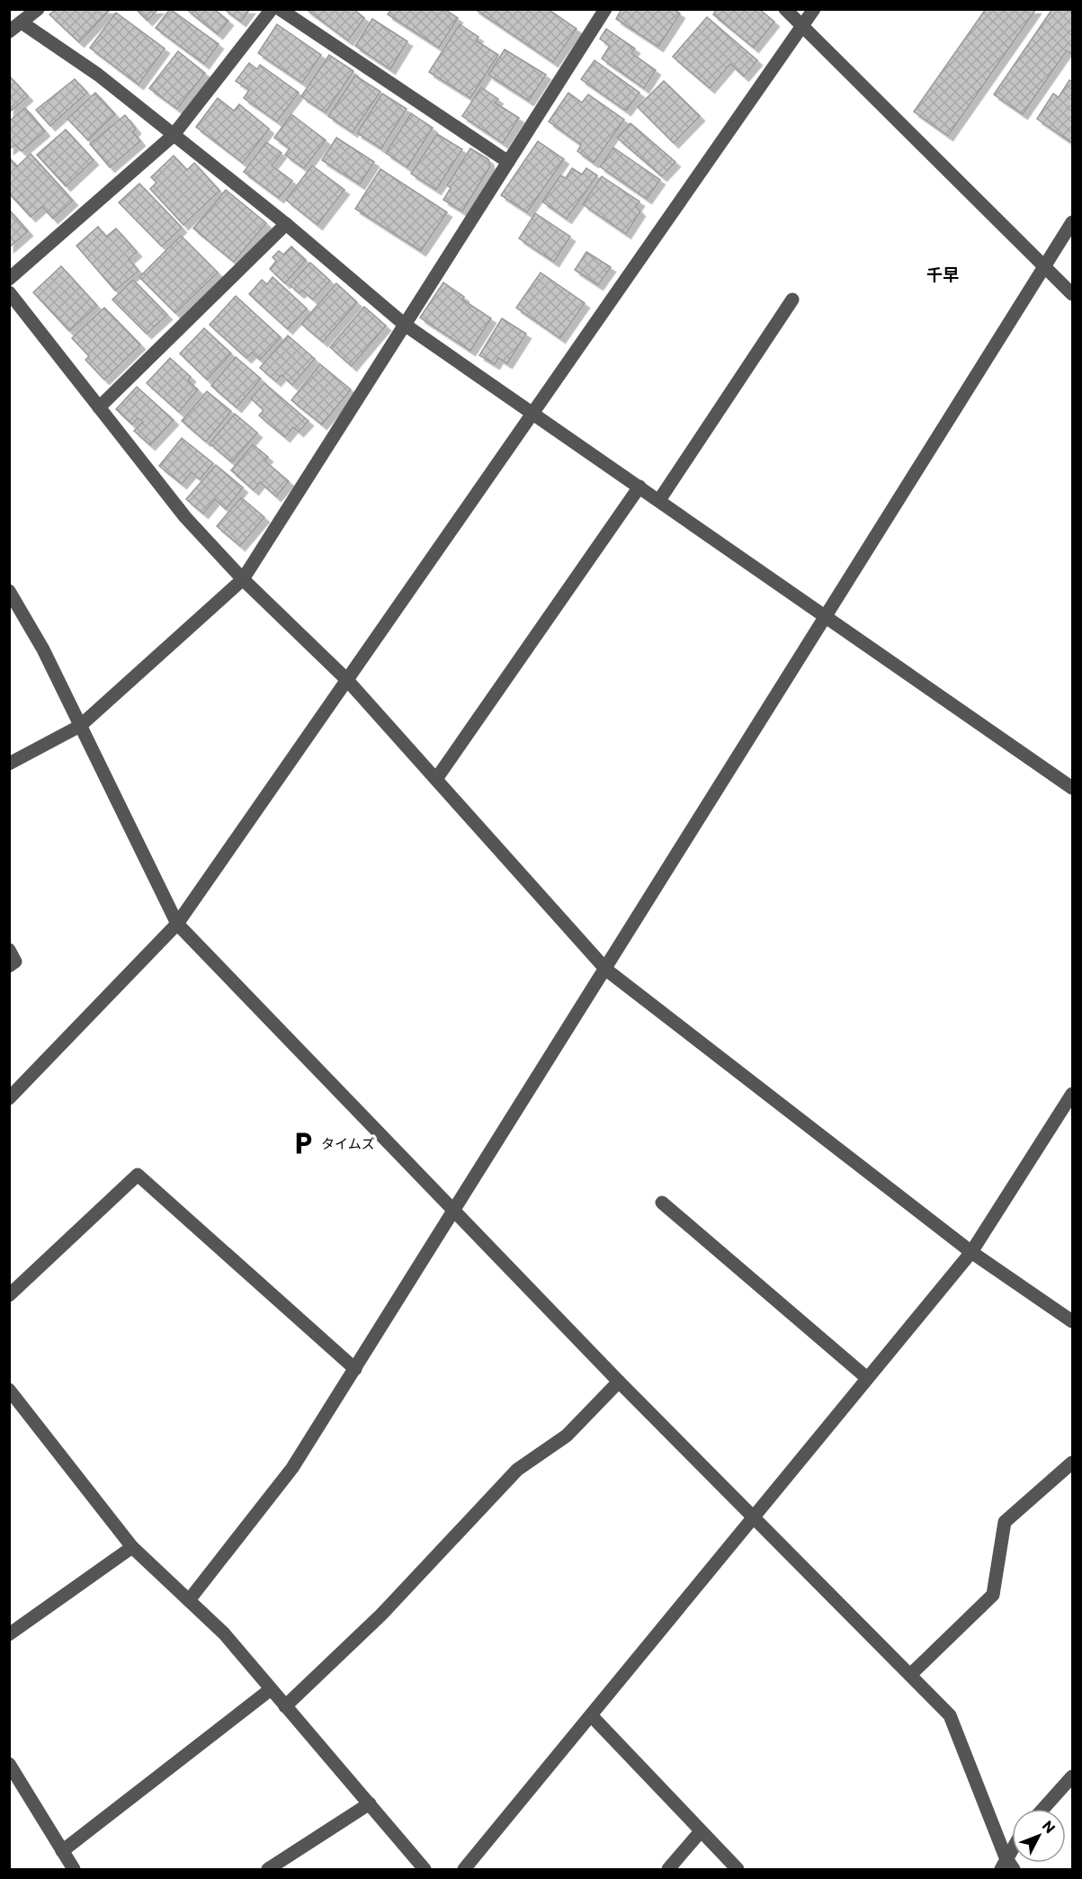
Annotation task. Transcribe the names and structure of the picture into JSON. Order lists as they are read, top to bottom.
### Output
{
  "districts": ["千早"],
  "places": {
    "parking": ["タイムズ"]
  },
  "north": "top right"
}
